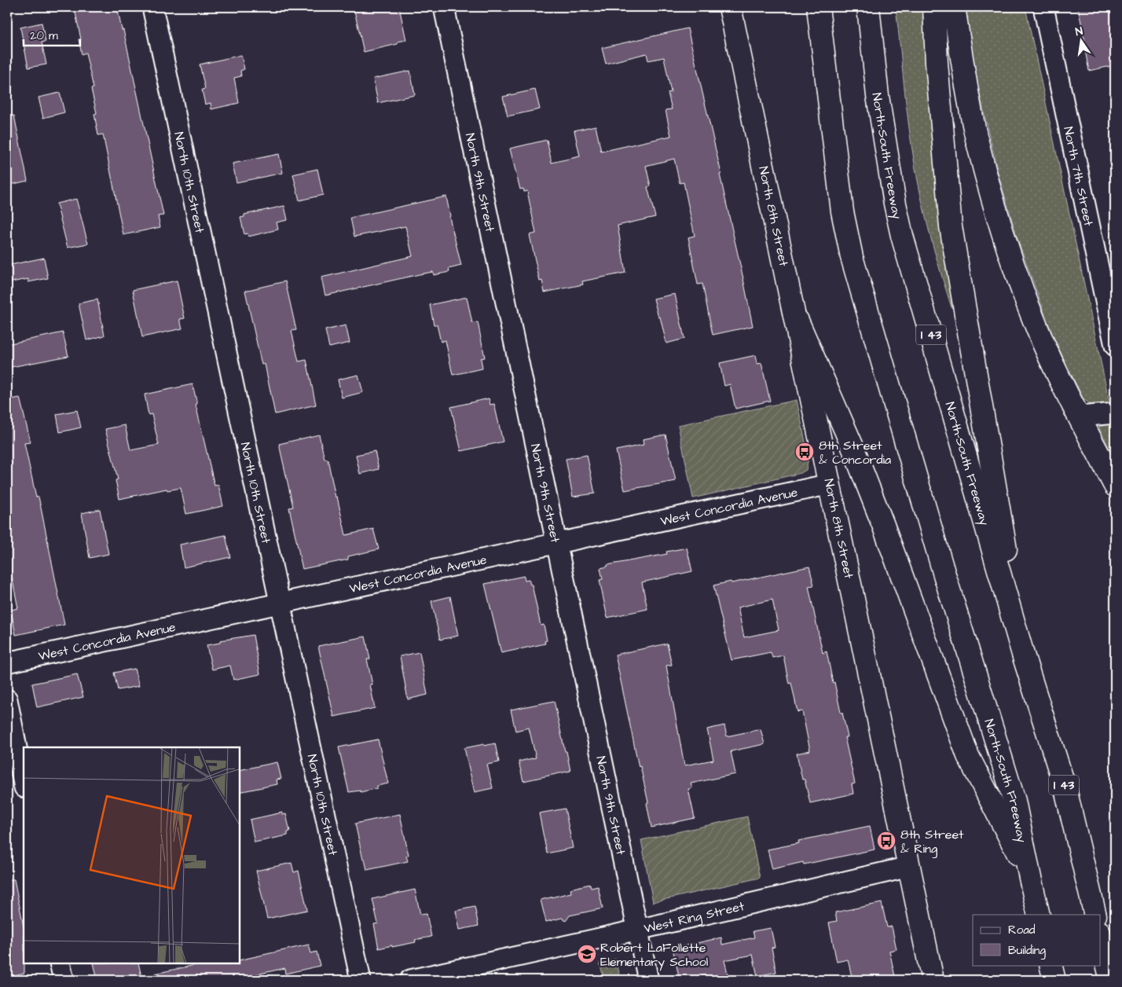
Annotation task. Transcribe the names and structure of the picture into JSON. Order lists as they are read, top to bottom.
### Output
{
  "streets": {
    "main road": ["North-South Freeway", "North 8th Street", "I 43"],
    "street": [
      "North 7th Street",
      "North 10th Street",
      "North 9th Street",
      "West Concordia Avenue",
      "West Ring Street"
    ]
  },
  "crossings": [
    ["North 10th Street", "West Concordia Avenue"],
    ["North 9th Street", "West Concordia Avenue"],
    ["North 9th Street", "West Ring Street"],
    ["North 8th Street", "West Concordia Avenue"],
    ["North 8th Street", "West Ring Street"]
  ],
  "places": {
    "bus stop": ["8th Street & Concordia", "8th Street & Ring"],
    "school or university": ["Robert LaFollette Elementary School"]
  },
  "legend": ["Road", "Building"],
  "scale_bar": "20 m",
  "north": "top"
}
